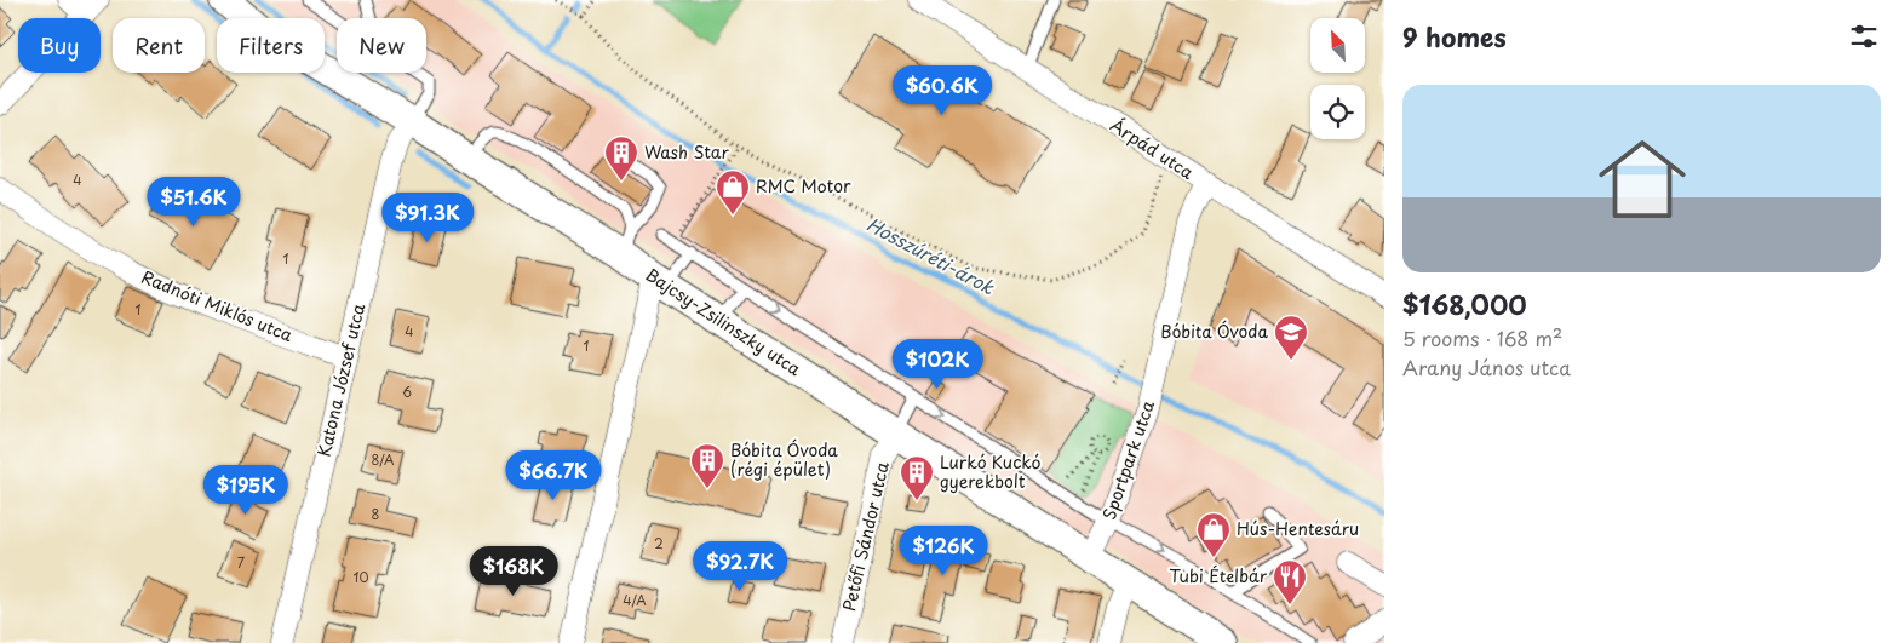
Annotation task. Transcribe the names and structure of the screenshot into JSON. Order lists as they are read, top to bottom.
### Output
{
  "streets": {
    "main road": ["Bajcsy-Zsilinszky utca"],
    "street": [
      "Árpád utca",
      "Radnóti Miklós utca",
      "Katona József utca",
      "Sportpark utca",
      "Petőfi Sándor utca"
    ]
  },
  "crossings": [
    ["Árpád utca", "Sportpark utca"],
    ["Radnóti Miklós utca", "Katona József utca"],
    ["Bajcsy-Zsilinszky utca", "Katona József utca"],
    ["Bajcsy-Zsilinszky utca", "Sportpark utca"],
    ["Bajcsy-Zsilinszky utca", "Petőfi Sándor utca"]
  ],
  "water": ["Hosszúréti-árok"],
  "places": {
    "building": ["Wash Star", "Bóbita Óvoda (régi épület)", "Lurkó Kuckó gyerekbolt"],
    "shop": ["RMC Motor", "Hús-Hentesáru"],
    "school or university": ["Bóbita Óvoda"],
    "restaurant": ["Tubi Ételbár"]
  },
  "house_numbers": [
    "4",
    "1",
    "1",
    "4",
    "1",
    "6",
    "8/A",
    "8",
    "2",
    "7",
    "10",
    "4/A"
  ],
  "north": "top left",
  "page": {
    "heading": "9 homes",
    "chip": [
      "Buy",
      "Rent",
      "Filters",
      "New"
    ],
    "price": [
      "$60.6K",
      "$51.6K",
      "$91.3K",
      "$102K",
      "$66.7K",
      "$195K",
      "$126K",
      "$92.7K",
      "$168K"
    ],
    "list": [
      {
        "name": "$168,000",
        "note": "5 rooms · 168 m² · Arany János utca"
      }
    ]
  }
}
